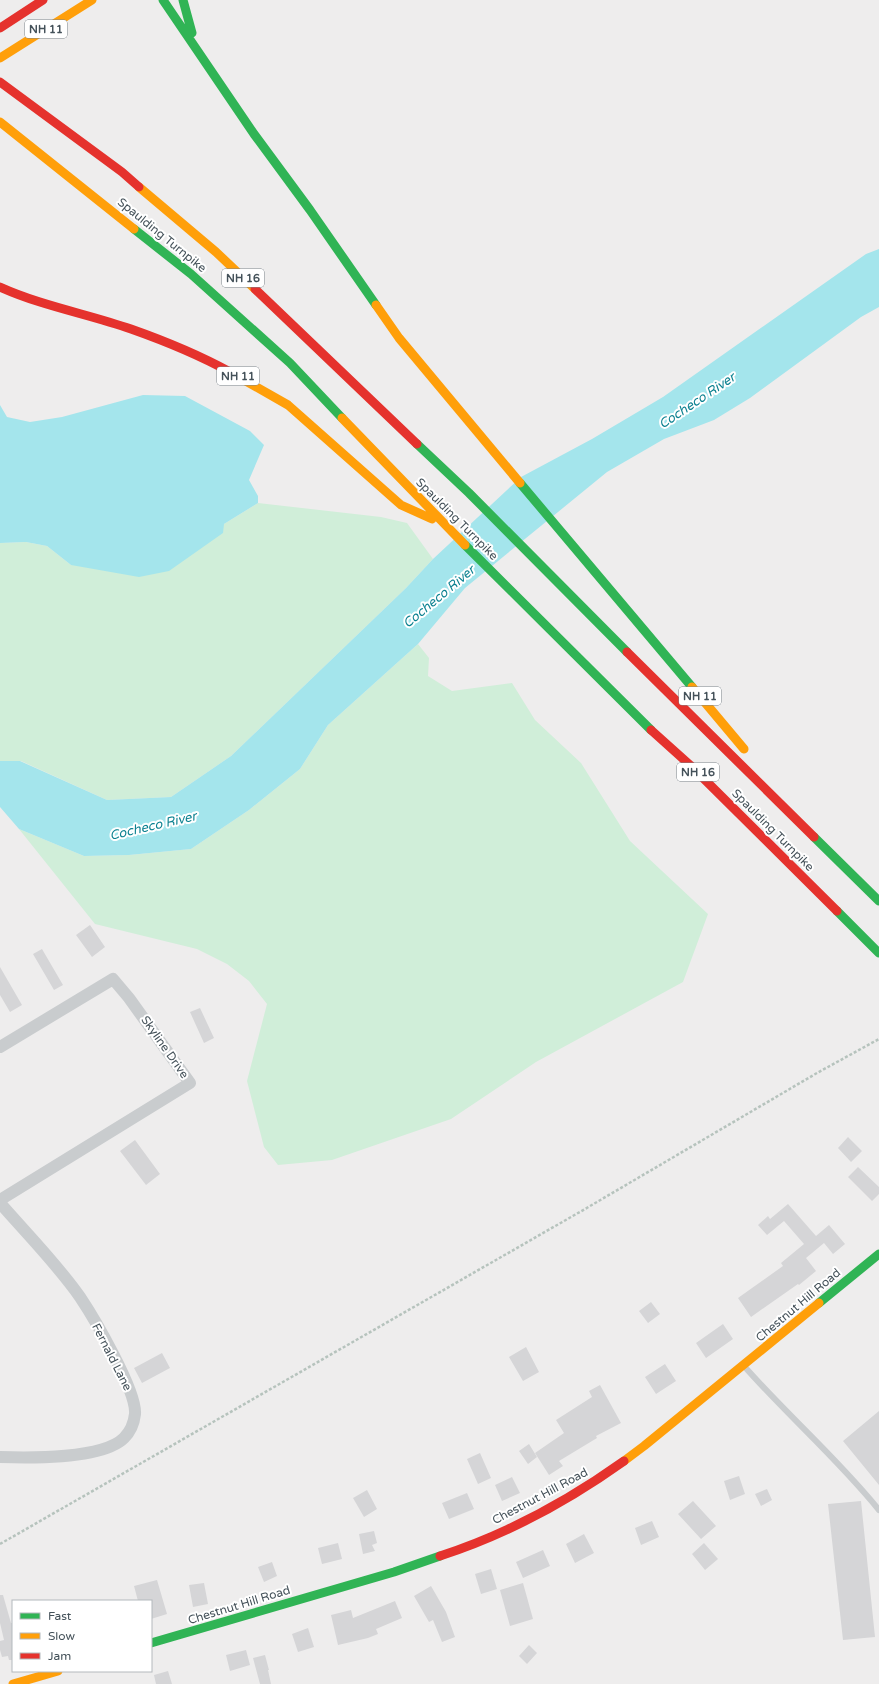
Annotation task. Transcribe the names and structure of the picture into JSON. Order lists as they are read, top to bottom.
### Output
{
  "streets": {
    "main road": [
      "NH 11",
      "Spaulding Turnpike",
      "NH 16",
      "Chestnut Hill Road"
    ],
    "street": ["Skyline Drive", "Fernald Lane"]
  },
  "crossings": [
    ["NH 11", "Spaulding Turnpike"],
    ["Skyline Drive", "Fernald Lane"]
  ],
  "water": ["Cocheco River"],
  "legend": ["Fast", "Slow", "Jam"]
}
